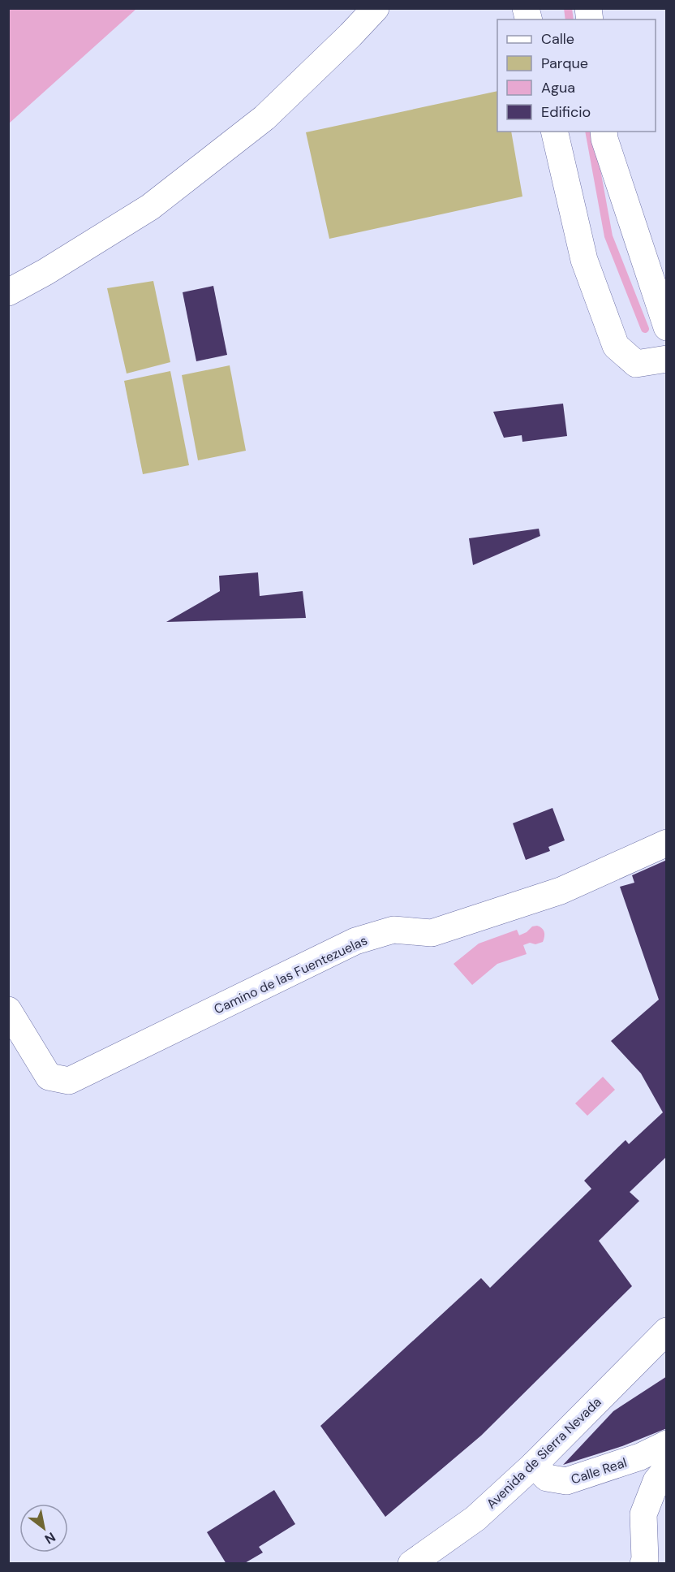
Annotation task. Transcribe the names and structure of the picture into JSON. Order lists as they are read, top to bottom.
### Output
{
  "streets": {
    "street": ["Camino de las Fuentezuelas", "Avenida de Sierra Nevada", "Calle Real"]
  },
  "crossings": [
    ["Avenida de Sierra Nevada", "Calle Real"]
  ],
  "legend": [
    "Calle",
    "Parque",
    "Agua",
    "Edificio"
  ],
  "north": "bottom right"
}
